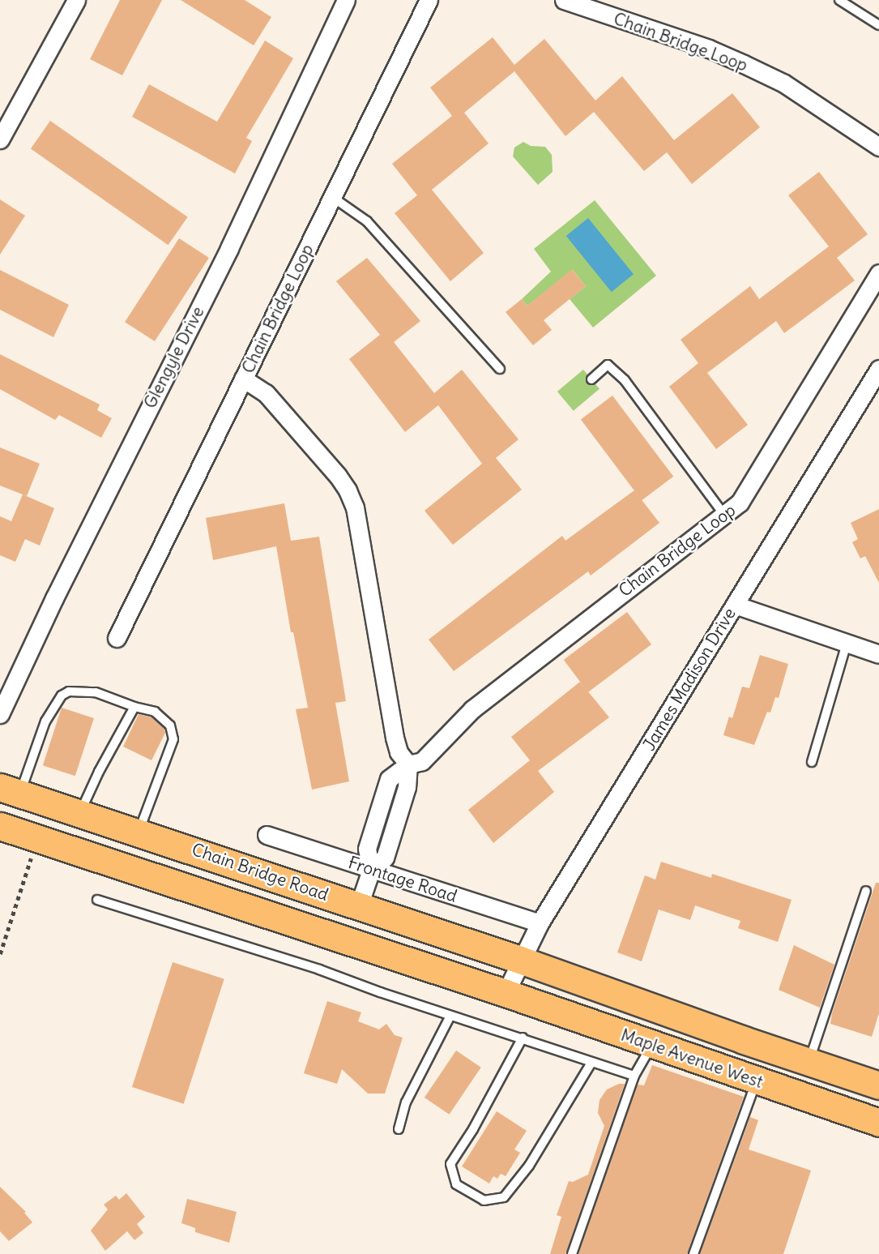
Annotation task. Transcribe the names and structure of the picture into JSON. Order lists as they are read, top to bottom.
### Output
{
  "streets": {
    "main road": ["Chain Bridge Road", "Maple Avenue West"],
    "street": [
      "Chain Bridge Loop",
      "Glengyle Drive",
      "James Madison Drive",
      "Frontage Road"
    ]
  },
  "crossings": [
    ["Chain Bridge Loop", "Chain Bridge Road"],
    ["Chain Bridge Loop", "Frontage Road"],
    ["James Madison Drive", "Chain Bridge Road"],
    ["James Madison Drive", "Frontage Road"],
    ["James Madison Drive", "Maple Avenue West"],
    ["Chain Bridge Road", "Maple Avenue West"]
  ]
}
